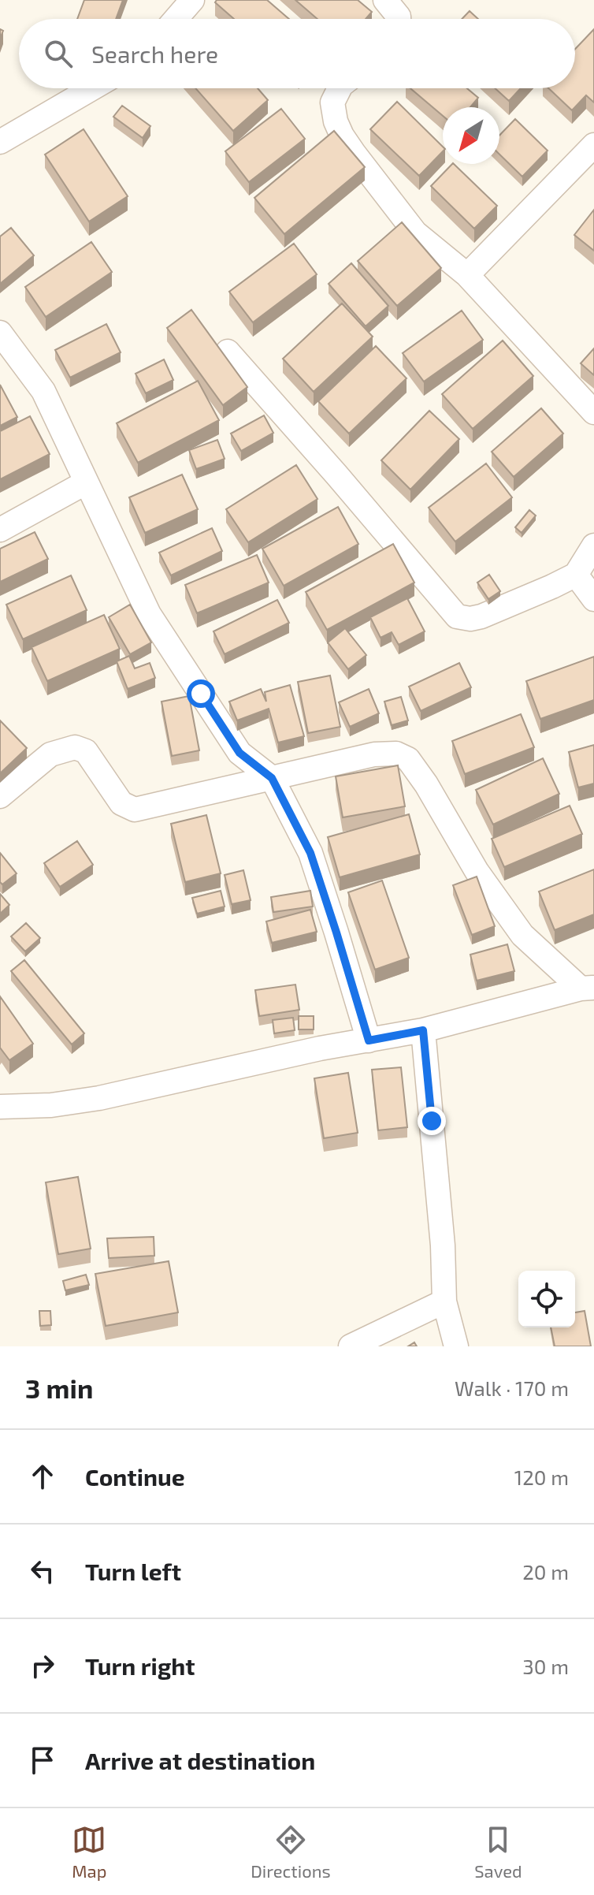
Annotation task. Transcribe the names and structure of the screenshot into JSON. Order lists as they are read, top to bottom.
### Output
{
  "north": "bottom left",
  "page": {
    "search": "Search here",
    "heading": ["3 min", "Walk · 170 m"],
    "list": [
      ["Continue", "120 m"],
      ["Turn left", "20 m"],
      ["Turn right", "30 m"],
      "Arrive at destination"
    ],
    "nav": ["Map", "Directions", "Saved"]
  }
}
